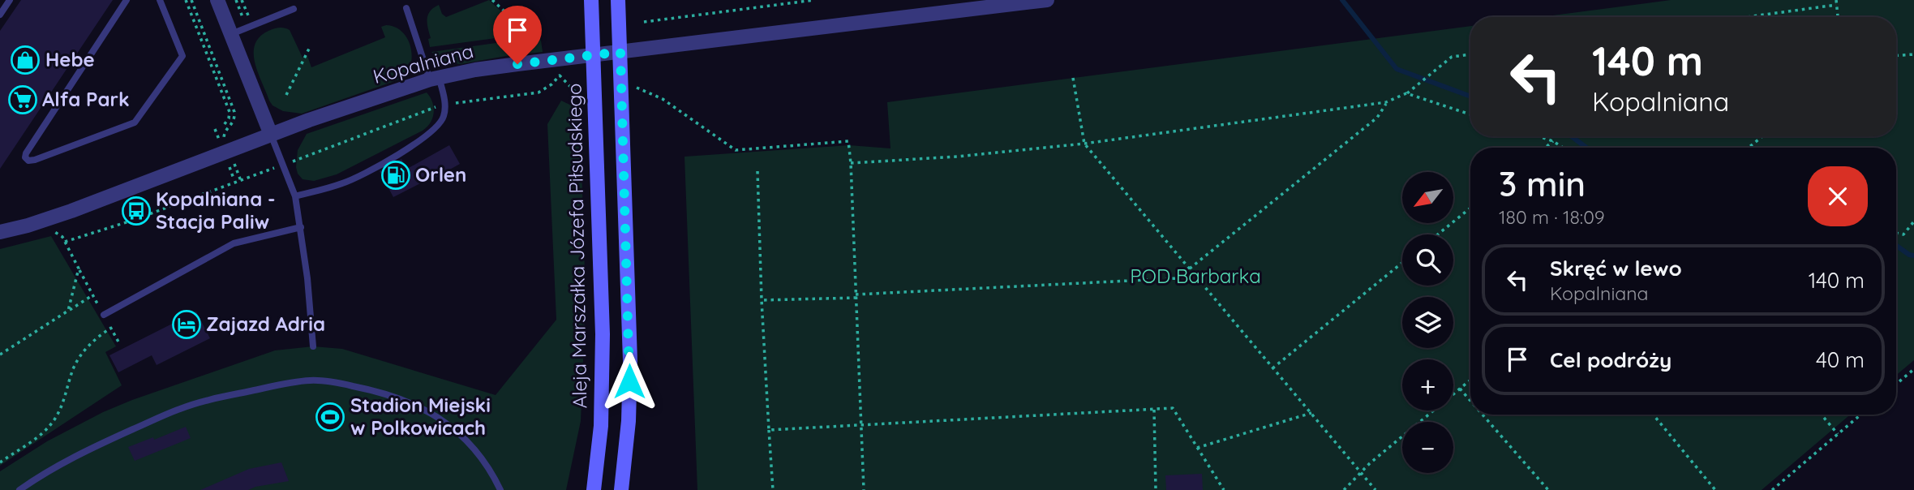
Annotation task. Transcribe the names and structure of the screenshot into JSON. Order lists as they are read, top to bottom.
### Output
{
  "streets": {
    "main road": ["Aleja Marszałka Józefa Piłsudskiego"],
    "street": ["Kopalniana"]
  },
  "crossings": [
    ["Kopalniana", "Aleja Marszałka Józefa Piłsudskiego"]
  ],
  "parks": ["POD Barbarka"],
  "places": {
    "shop": ["Hebe"],
    "supermarket": ["Alfa Park"],
    "fuel station": ["Orlen"],
    "bus stop": ["Kopalniana - Stacja Paliw"],
    "hotel": ["Zajazd Adria"],
    "sports": ["Stadion Miejski w Polkowicach"]
  },
  "north": "bottom left",
  "page": {
    "turn": ["140 m", "Kopalniana"],
    "heading": ["3 min", "180 m · 18:09"],
    "map_buttons": ["+", "−"],
    "list": [
      {
        "name": "Skręć w lewo",
        "note": "Kopalniana",
        "value": "140 m"
      },
      {
        "name": "Cel podróży",
        "value": "40 m"
      }
    ]
  }
}
